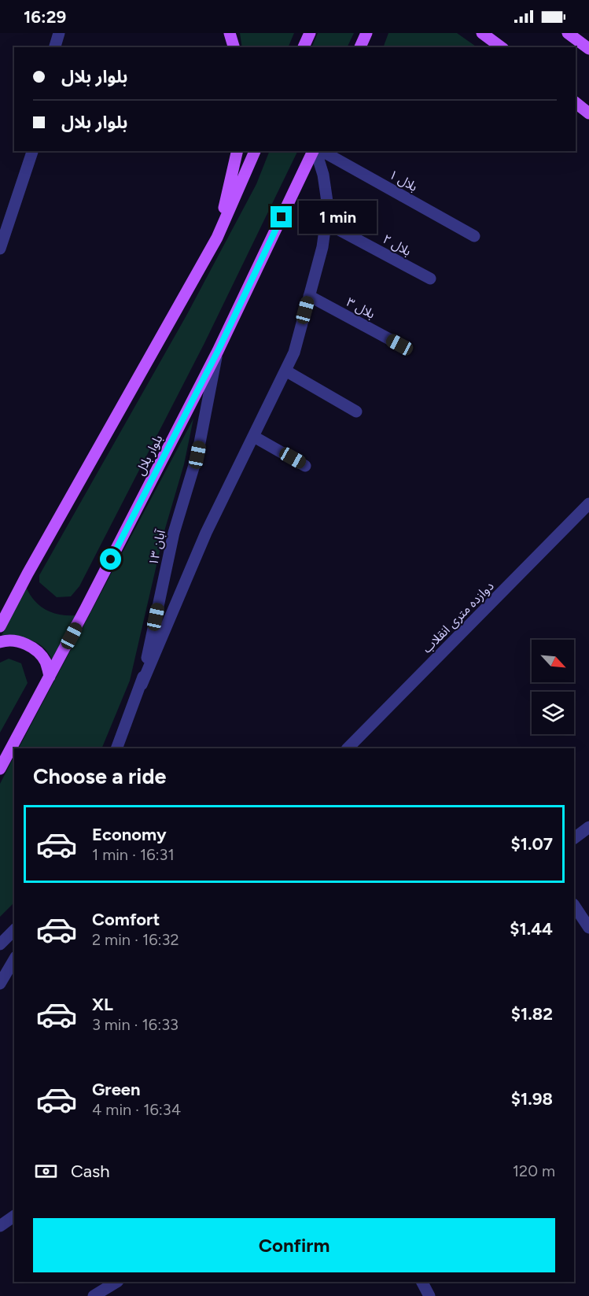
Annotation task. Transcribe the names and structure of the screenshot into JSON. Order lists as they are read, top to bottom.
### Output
{
  "streets": {
    "main road": ["بلوار بلال"],
    "street": [
      "بلال ۱",
      "بلال ۲",
      "بلال ۳",
      "۱۳ آبان",
      "دوازده متری انقلاب"
    ]
  },
  "crossings": [
    ["بلوار بلال", "۱۳ آبان"]
  ],
  "north": "bottom right",
  "page": {
    "status": "16:29",
    "banner": ["بلوار بلال", "بلوار بلال"],
    "bubble": "1 min",
    "heading": "Choose a ride",
    "list": [
      {
        "name": "Economy",
        "note": "1 min · 16:31",
        "value": "$1.07"
      },
      {
        "name": "Comfort",
        "note": "2 min · 16:32",
        "value": "$1.44"
      },
      {
        "name": "XL",
        "note": "3 min · 16:33",
        "value": "$1.82"
      },
      {
        "name": "Green",
        "note": "4 min · 16:34",
        "value": "$1.98"
      }
    ],
    "pay": ["Cash", "120 m"],
    "buttons": "Confirm"
  }
}
